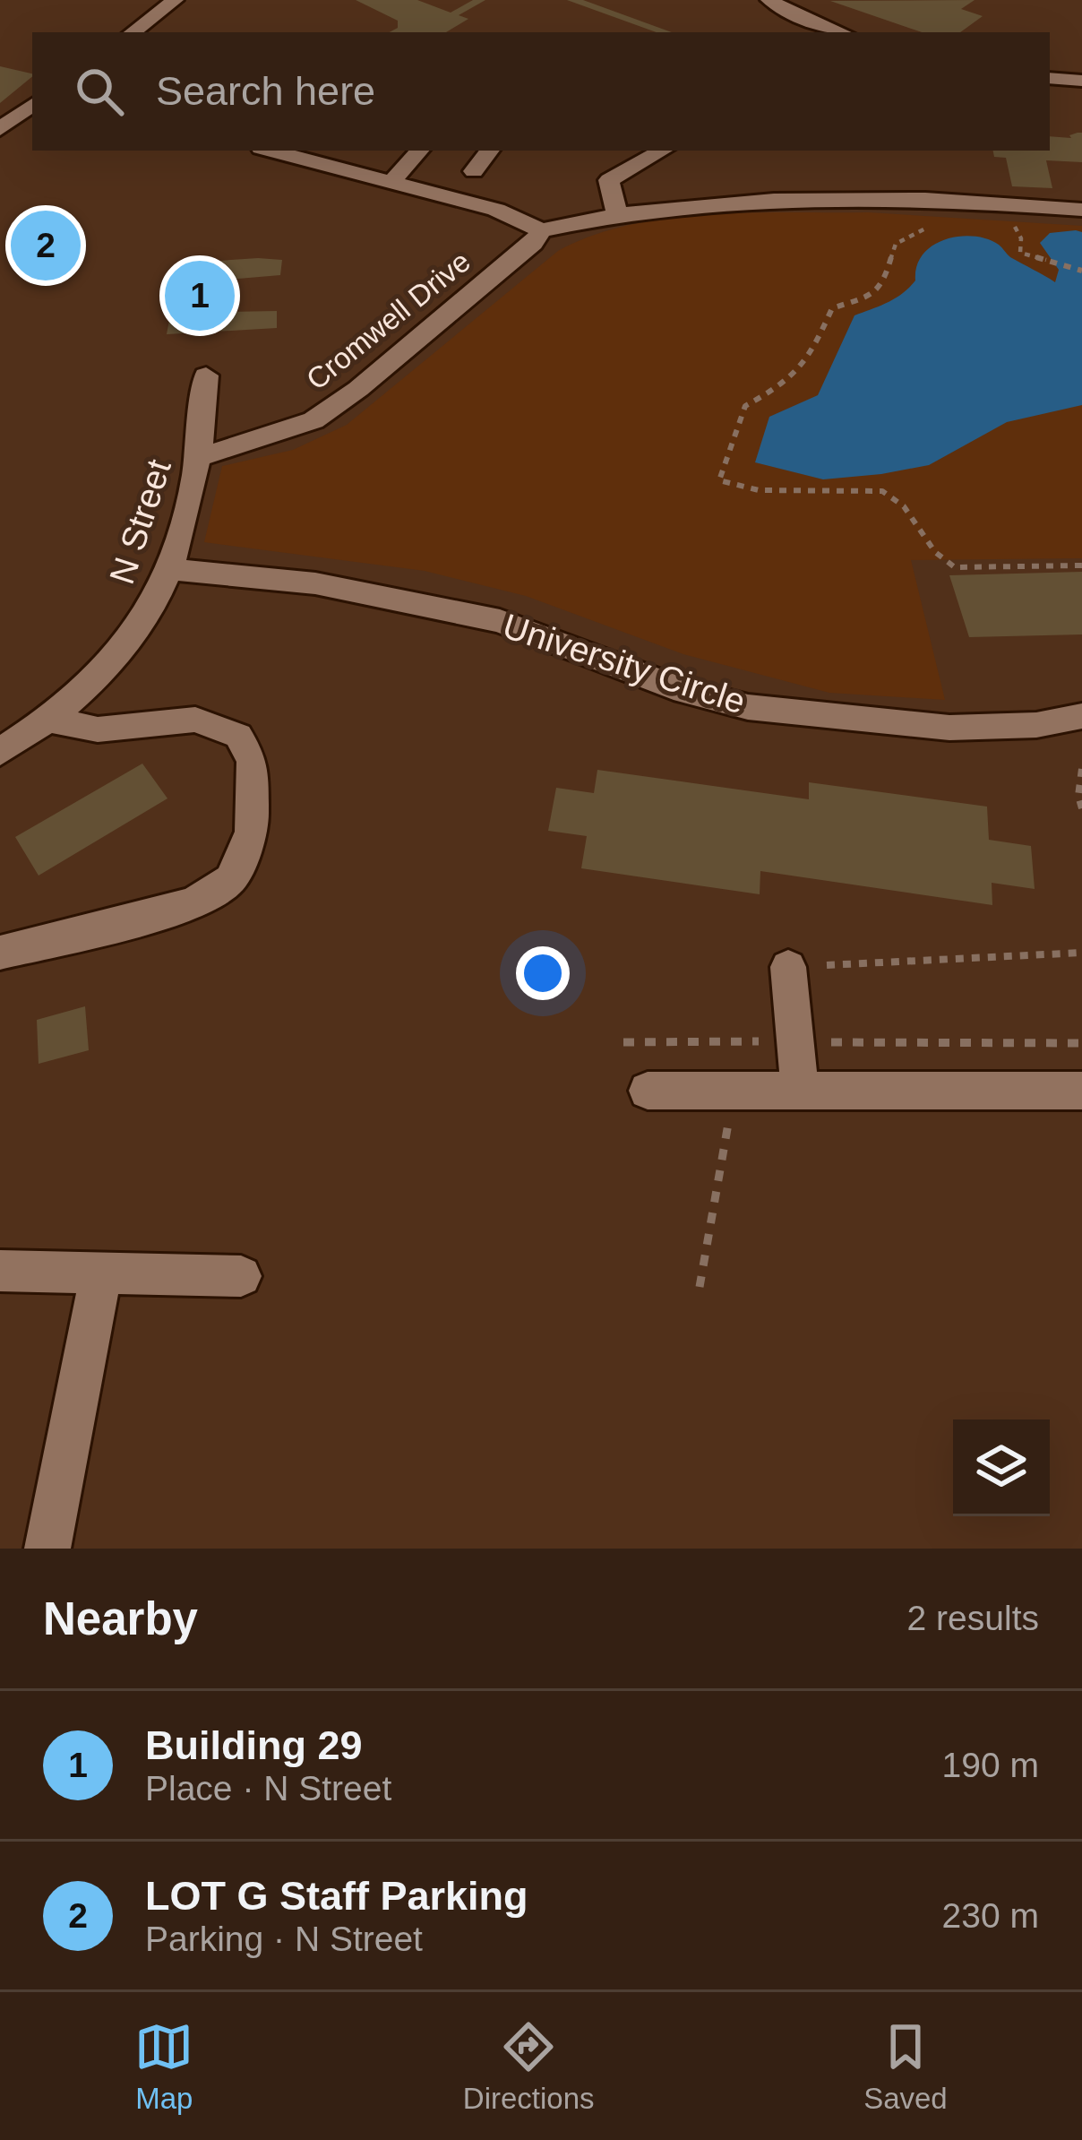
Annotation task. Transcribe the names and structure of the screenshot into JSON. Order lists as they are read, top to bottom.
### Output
{
  "streets": {
    "street": ["Cromwell Drive", "N Street", "University Circle"]
  },
  "crossings": [
    ["Cromwell Drive", "N Street"],
    ["N Street", "University Circle"]
  ],
  "page": {
    "search": "Search here",
    "pins": ["2", "1"],
    "heading": ["Nearby", "2 results"],
    "list": [
      {
        "mark": "1",
        "name": "Building 29",
        "note": "Place · N Street",
        "value": "190 m"
      },
      {
        "mark": "2",
        "name": "LOT G Staff Parking",
        "note": "Parking · N Street",
        "value": "230 m"
      }
    ],
    "nav": ["Map", "Directions", "Saved"]
  }
}
